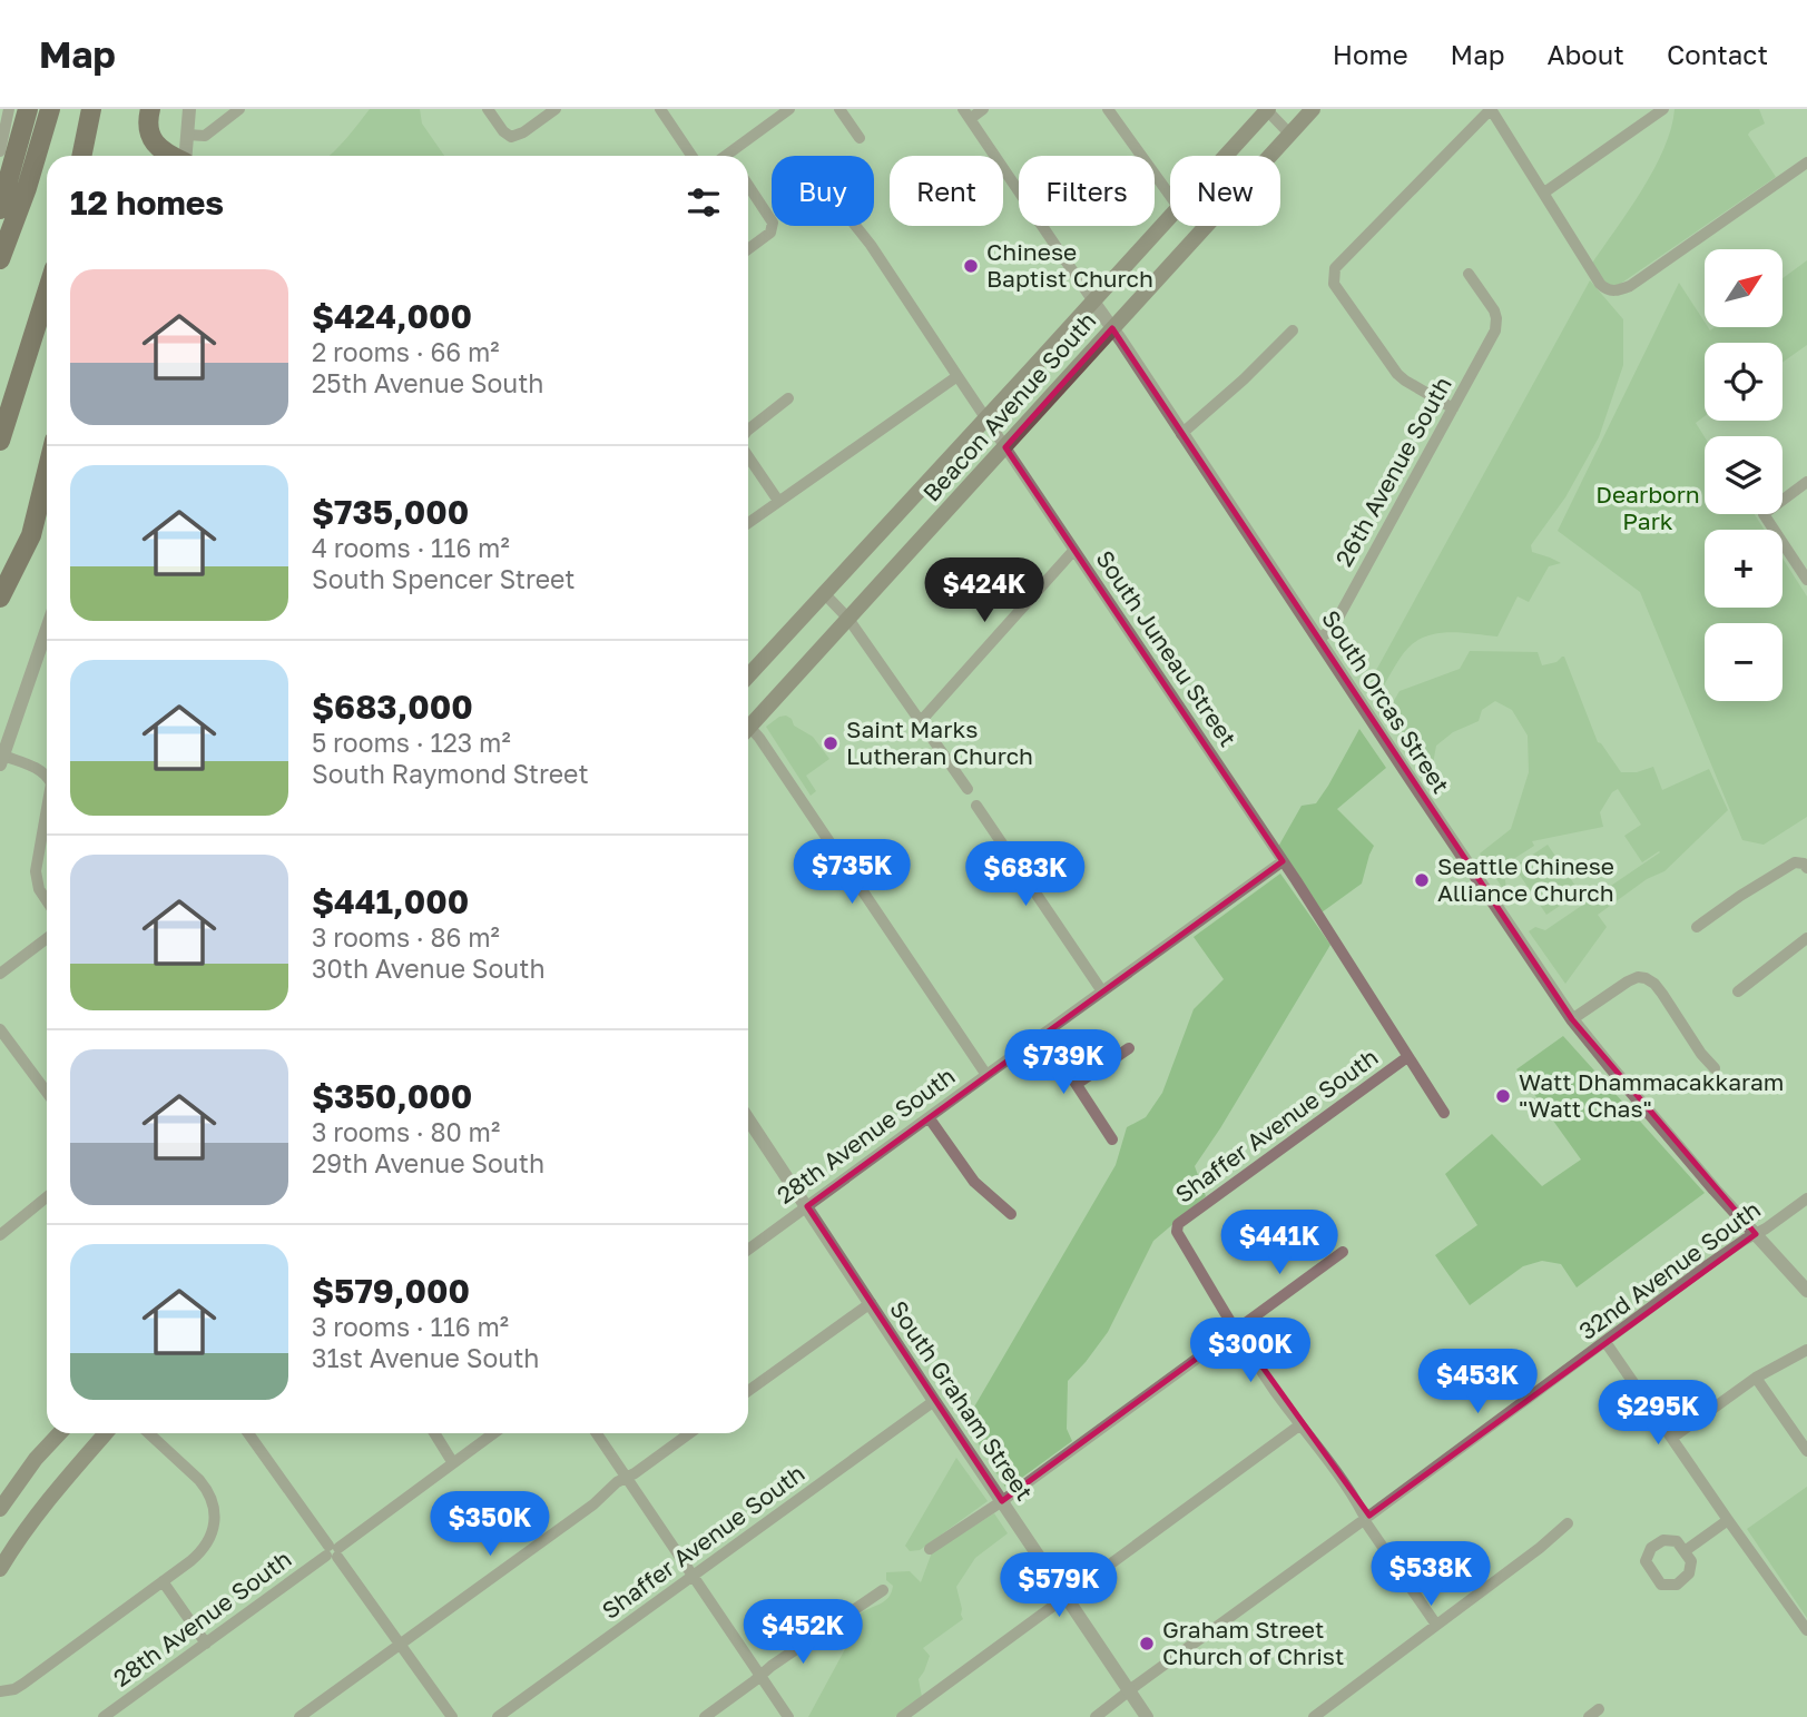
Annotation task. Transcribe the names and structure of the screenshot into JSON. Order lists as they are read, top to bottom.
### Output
{
  "streets": {
    "main road": ["Beacon Avenue South"],
    "street": [
      "26th Avenue South",
      "South Juneau Street",
      "South Orcas Street",
      "Shaffer Avenue South",
      "28th Avenue South",
      "32nd Avenue South",
      "South Graham Street"
    ]
  },
  "crossings": [
    ["Beacon Avenue South", "South Juneau Street"],
    ["Beacon Avenue South", "South Orcas Street"],
    ["26th Avenue South", "South Orcas Street"],
    ["South Juneau Street", "Shaffer Avenue South"],
    ["South Juneau Street", "28th Avenue South"],
    ["South Orcas Street", "32nd Avenue South"],
    ["Shaffer Avenue South", "South Graham Street"],
    ["28th Avenue South", "South Graham Street"],
    ["32nd Avenue South", "South Graham Street"]
  ],
  "parks": ["Dearborn Park"],
  "places": [
    "Chinese Baptist Church",
    "Saint Marks Lutheran Church",
    "Seattle Chinese Alliance Church",
    "Watt Dhammacakkaram \"Watt Chas\"",
    "Graham Street Church of Christ"
  ],
  "north": "top right",
  "page": {
    "header": "Map",
    "nav": [
      "Home",
      "Map",
      "About",
      "Contact"
    ],
    "chip": [
      "Buy",
      "Rent",
      "Filters",
      "New"
    ],
    "heading": "12 homes",
    "map_buttons": ["+", "−"],
    "list": [
      {
        "name": "$424,000",
        "note": "2 rooms · 66 m² · 25th Avenue South"
      },
      {
        "name": "$735,000",
        "note": "4 rooms · 116 m² · South Spencer Street"
      },
      {
        "name": "$683,000",
        "note": "5 rooms · 123 m² · South Raymond Street"
      },
      {
        "name": "$441,000",
        "note": "3 rooms · 86 m² · 30th Avenue South"
      },
      {
        "name": "$350,000",
        "note": "3 rooms · 80 m² · 29th Avenue South"
      },
      {
        "name": "$579,000",
        "note": "3 rooms · 116 m² · 31st Avenue South"
      }
    ],
    "price": [
      "$424K",
      "$735K",
      "$683K",
      "$739K",
      "$441K",
      "$300K",
      "$453K",
      "$295K",
      "$350K",
      "$538K",
      "$579K",
      "$452K"
    ]
  }
}
